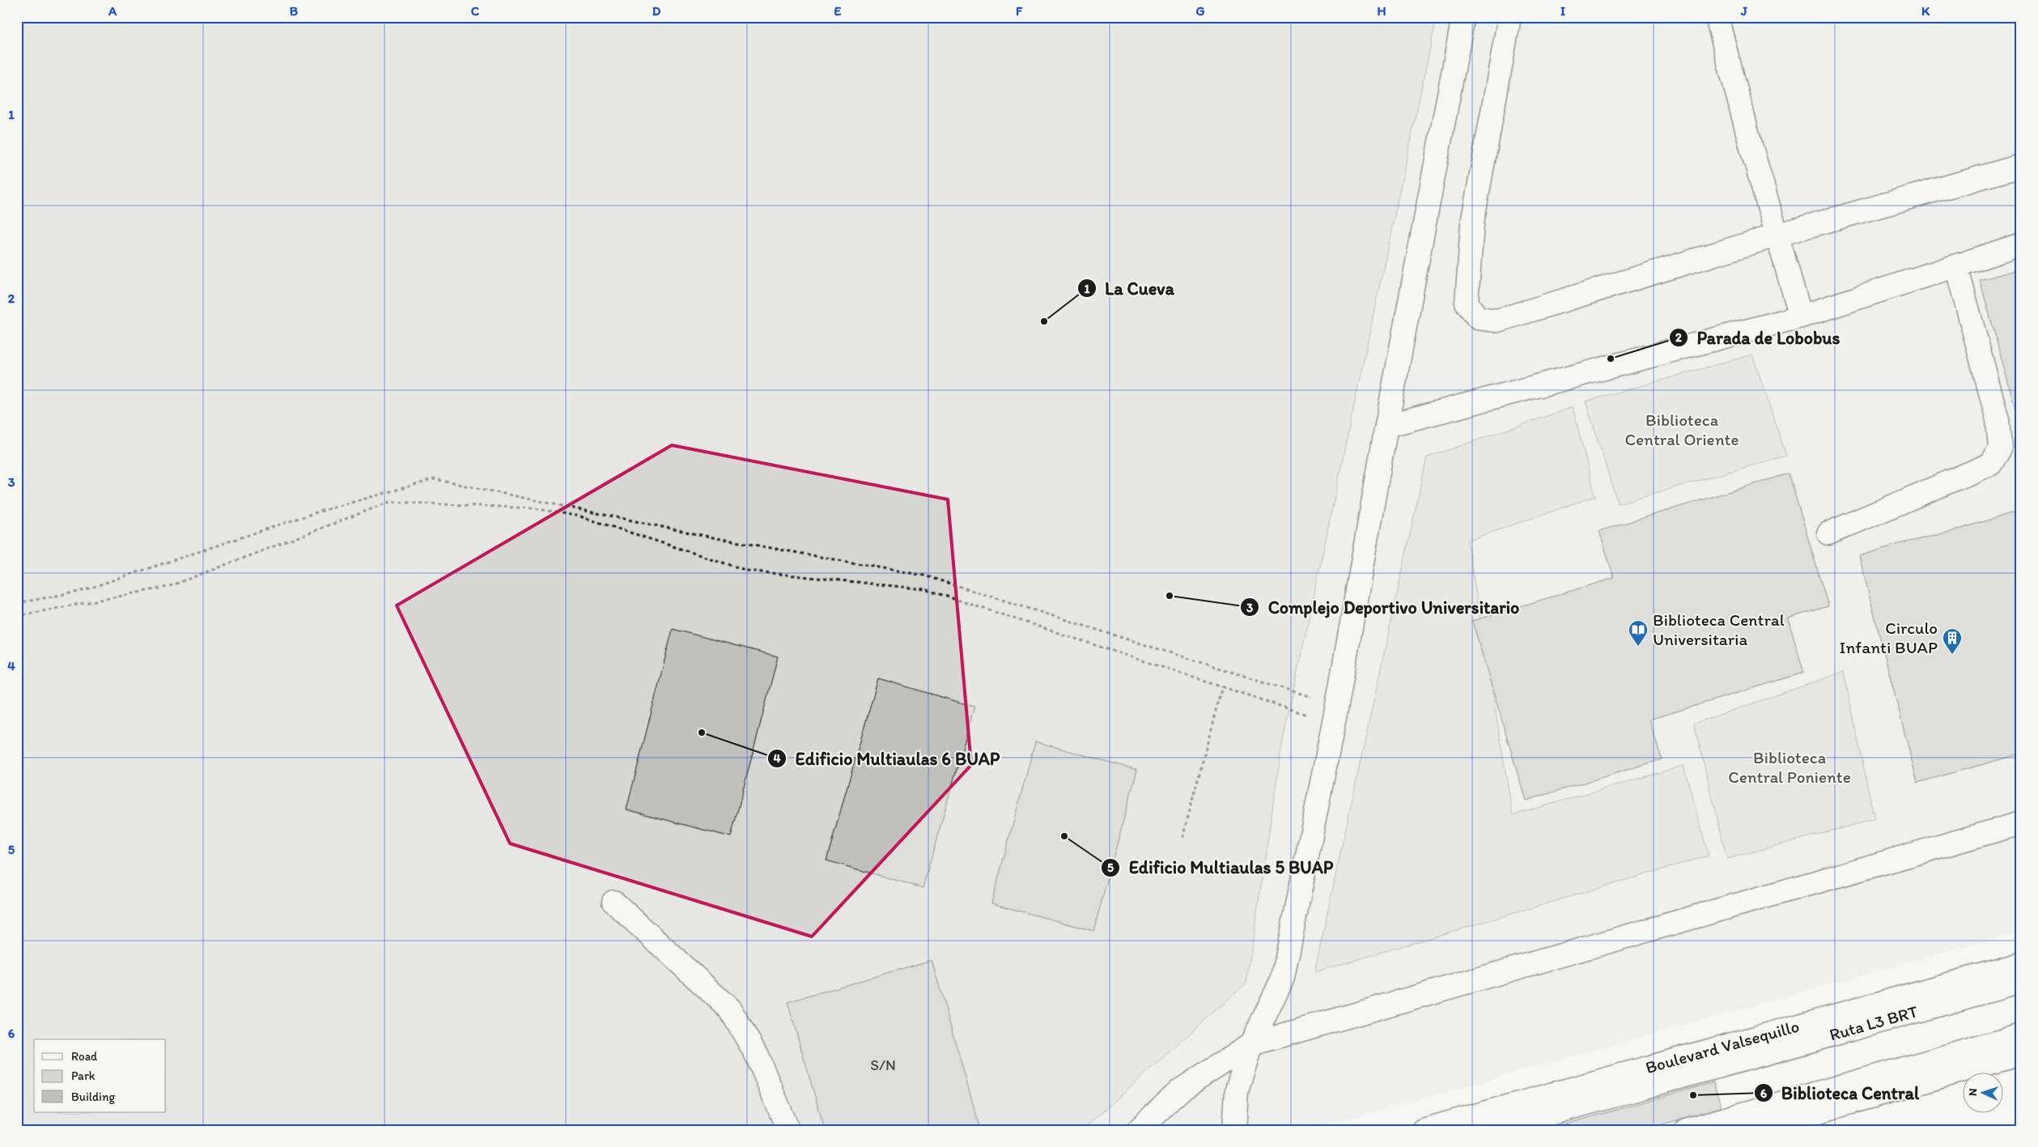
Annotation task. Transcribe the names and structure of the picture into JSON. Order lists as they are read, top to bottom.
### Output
{
  "streets": {
    "main road": ["Ruta L3 BRT", "Boulevard Valsequillo"]
  },
  "parks": ["Biblioteca Central Oriente", "Biblioteca Central Poniente"],
  "places": {
    "other": [
      "La Cueva",
      "Parada de Lobobus",
      "Complejo Deportivo Universitario",
      "Edificio Multiaulas 6 BUAP",
      "Edificio Multiaulas 5 BUAP",
      "Biblioteca Central"
    ],
    "library": ["Biblioteca Central Universitaria"],
    "building": ["Circulo Infanti BUAP"]
  },
  "house_numbers": ["S/N"],
  "legend": ["Road", "Park", "Building"],
  "north": "left",
  "grid": {
    "columns": [
      "A",
      "B",
      "C",
      "D",
      "E",
      "F",
      "G",
      "H",
      "I",
      "J",
      "K"
    ],
    "rows": [
      "1",
      "2",
      "3",
      "4",
      "5",
      "6"
    ]
  }
}
